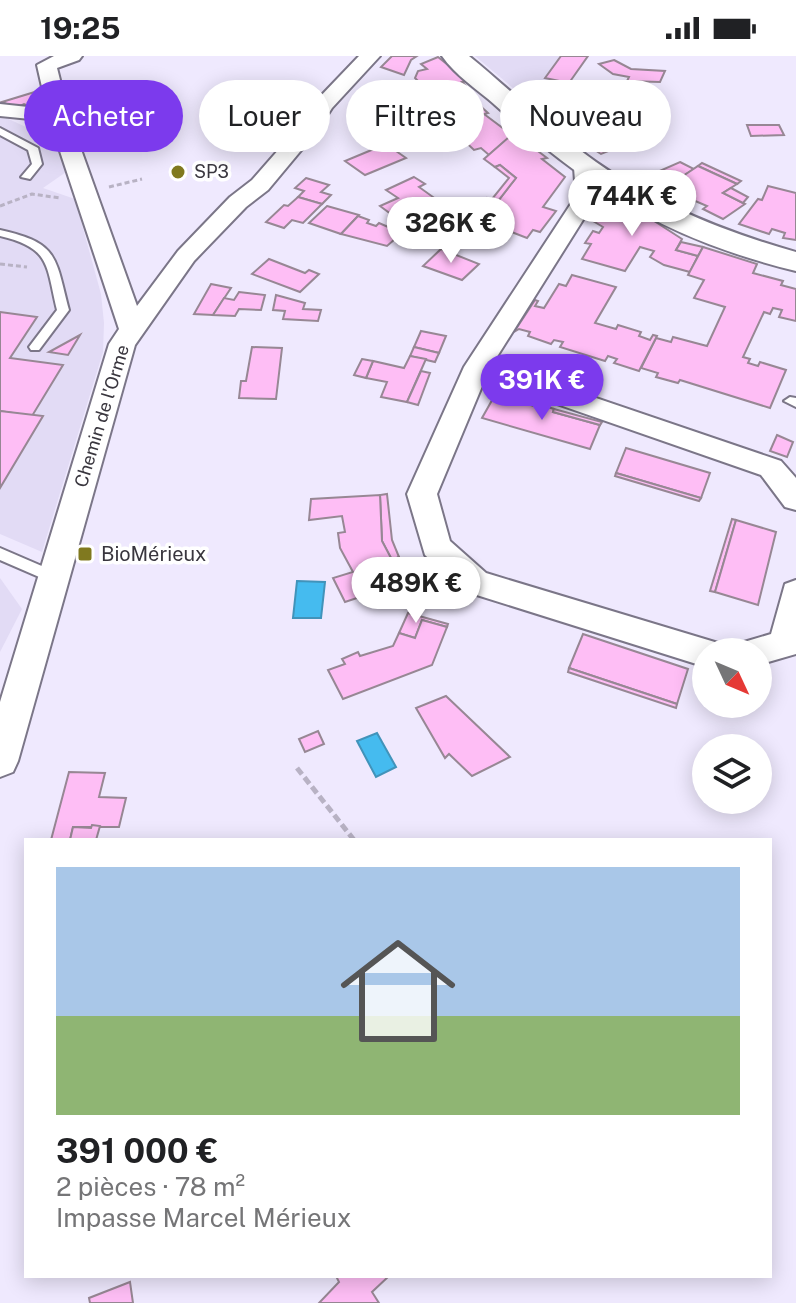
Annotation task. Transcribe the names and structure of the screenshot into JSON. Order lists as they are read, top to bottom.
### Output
{
  "streets": {
    "street": ["Chemin de l'Orme"]
  },
  "places": {
    "other": ["SP3"],
    "transit": ["BioMérieux"]
  },
  "north": "bottom right",
  "page": {
    "status": "19:25",
    "chip": [
      "Acheter",
      "Louer",
      "Filtres",
      "Nouveau"
    ],
    "price": [
      "744K €",
      "326K €",
      "391K €",
      "489K €"
    ],
    "list": [
      {
        "name": "391 000 €",
        "note": "2 pièces · 78 m² · Impasse Marcel Mérieux"
      }
    ]
  }
}
